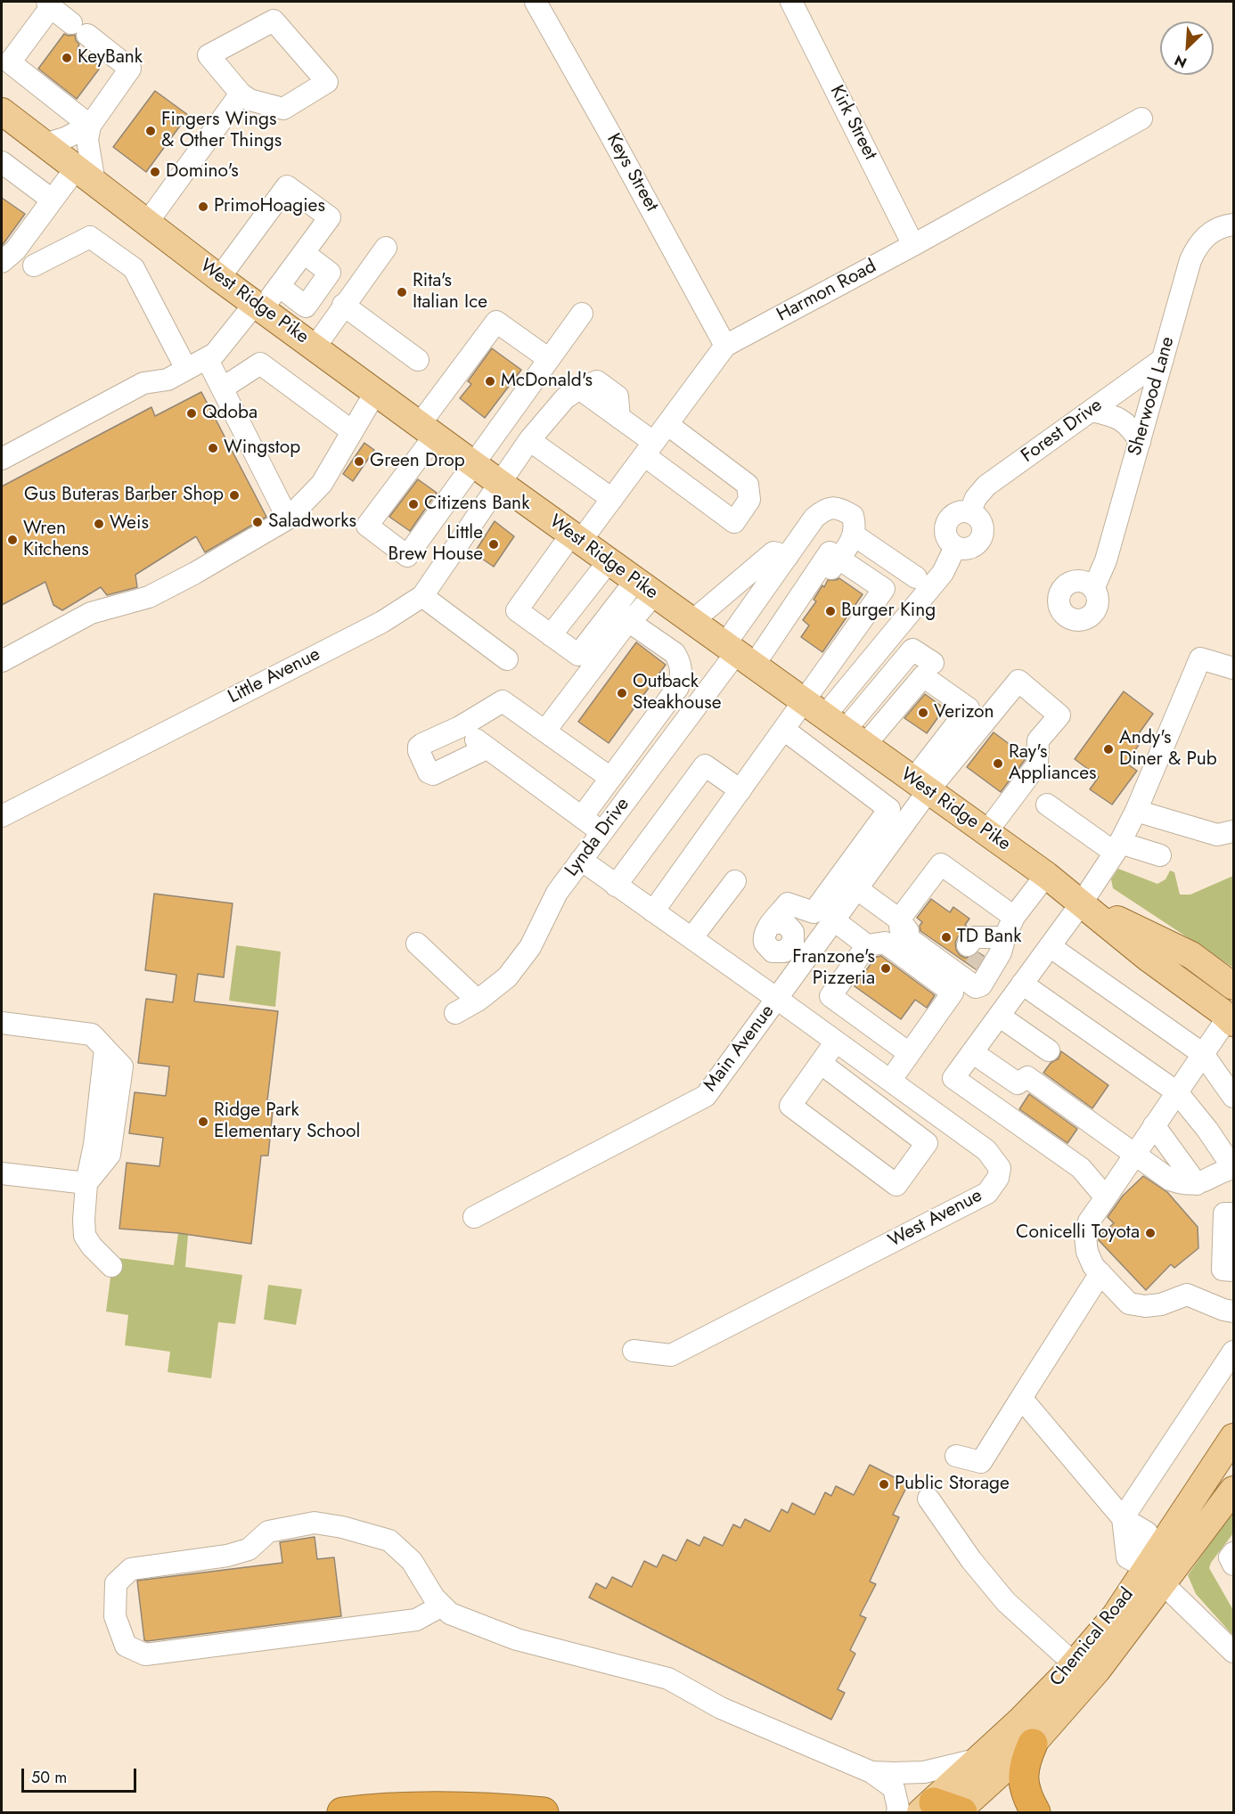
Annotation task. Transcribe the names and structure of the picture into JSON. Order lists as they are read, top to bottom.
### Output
{
  "streets": {
    "main road": ["West Ridge Pike", "Chemical Road"],
    "street": [
      "Kirk Street",
      "Keys Street",
      "Harmon Road",
      "Sherwood Lane",
      "Forest Drive",
      "Little Avenue",
      "Lynda Drive",
      "Main Avenue",
      "West Avenue"
    ]
  },
  "crossings": [
    ["Kirk Street", "Harmon Road"],
    ["Keys Street", "Harmon Road"],
    ["Harmon Road", "West Ridge Pike"],
    ["Harmon Road", "Little Avenue"],
    ["West Ridge Pike", "Forest Drive"],
    ["West Ridge Pike", "Little Avenue"],
    ["West Ridge Pike", "Lynda Drive"],
    ["West Ridge Pike", "Main Avenue"],
    ["Sherwood Lane", "Forest Drive"],
    ["Lynda Drive", "West Avenue"],
    ["Main Avenue", "West Avenue"]
  ],
  "places": [
    "KeyBank",
    "Fingers Wings & Other Things",
    "Domino's",
    "PrimoHoagies",
    "Rita's Italian Ice",
    "McDonald's",
    "Qdoba",
    "Wingstop",
    "Green Drop",
    "Gus Buteras Barber Shop",
    "Citizens Bank",
    "Saladworks",
    "Weis",
    "Wren Kitchens",
    "Little Brew House",
    "Burger King",
    "Outback Steakhouse",
    "Verizon",
    "Andy's Diner & Pub",
    "Ray's Appliances",
    "TD Bank",
    "Franzone's Pizzeria",
    "Ridge Park Elementary School",
    "Conicelli Toyota",
    "Public Storage"
  ],
  "scale_bar": "50 m",
  "north": "bottom left"
}
